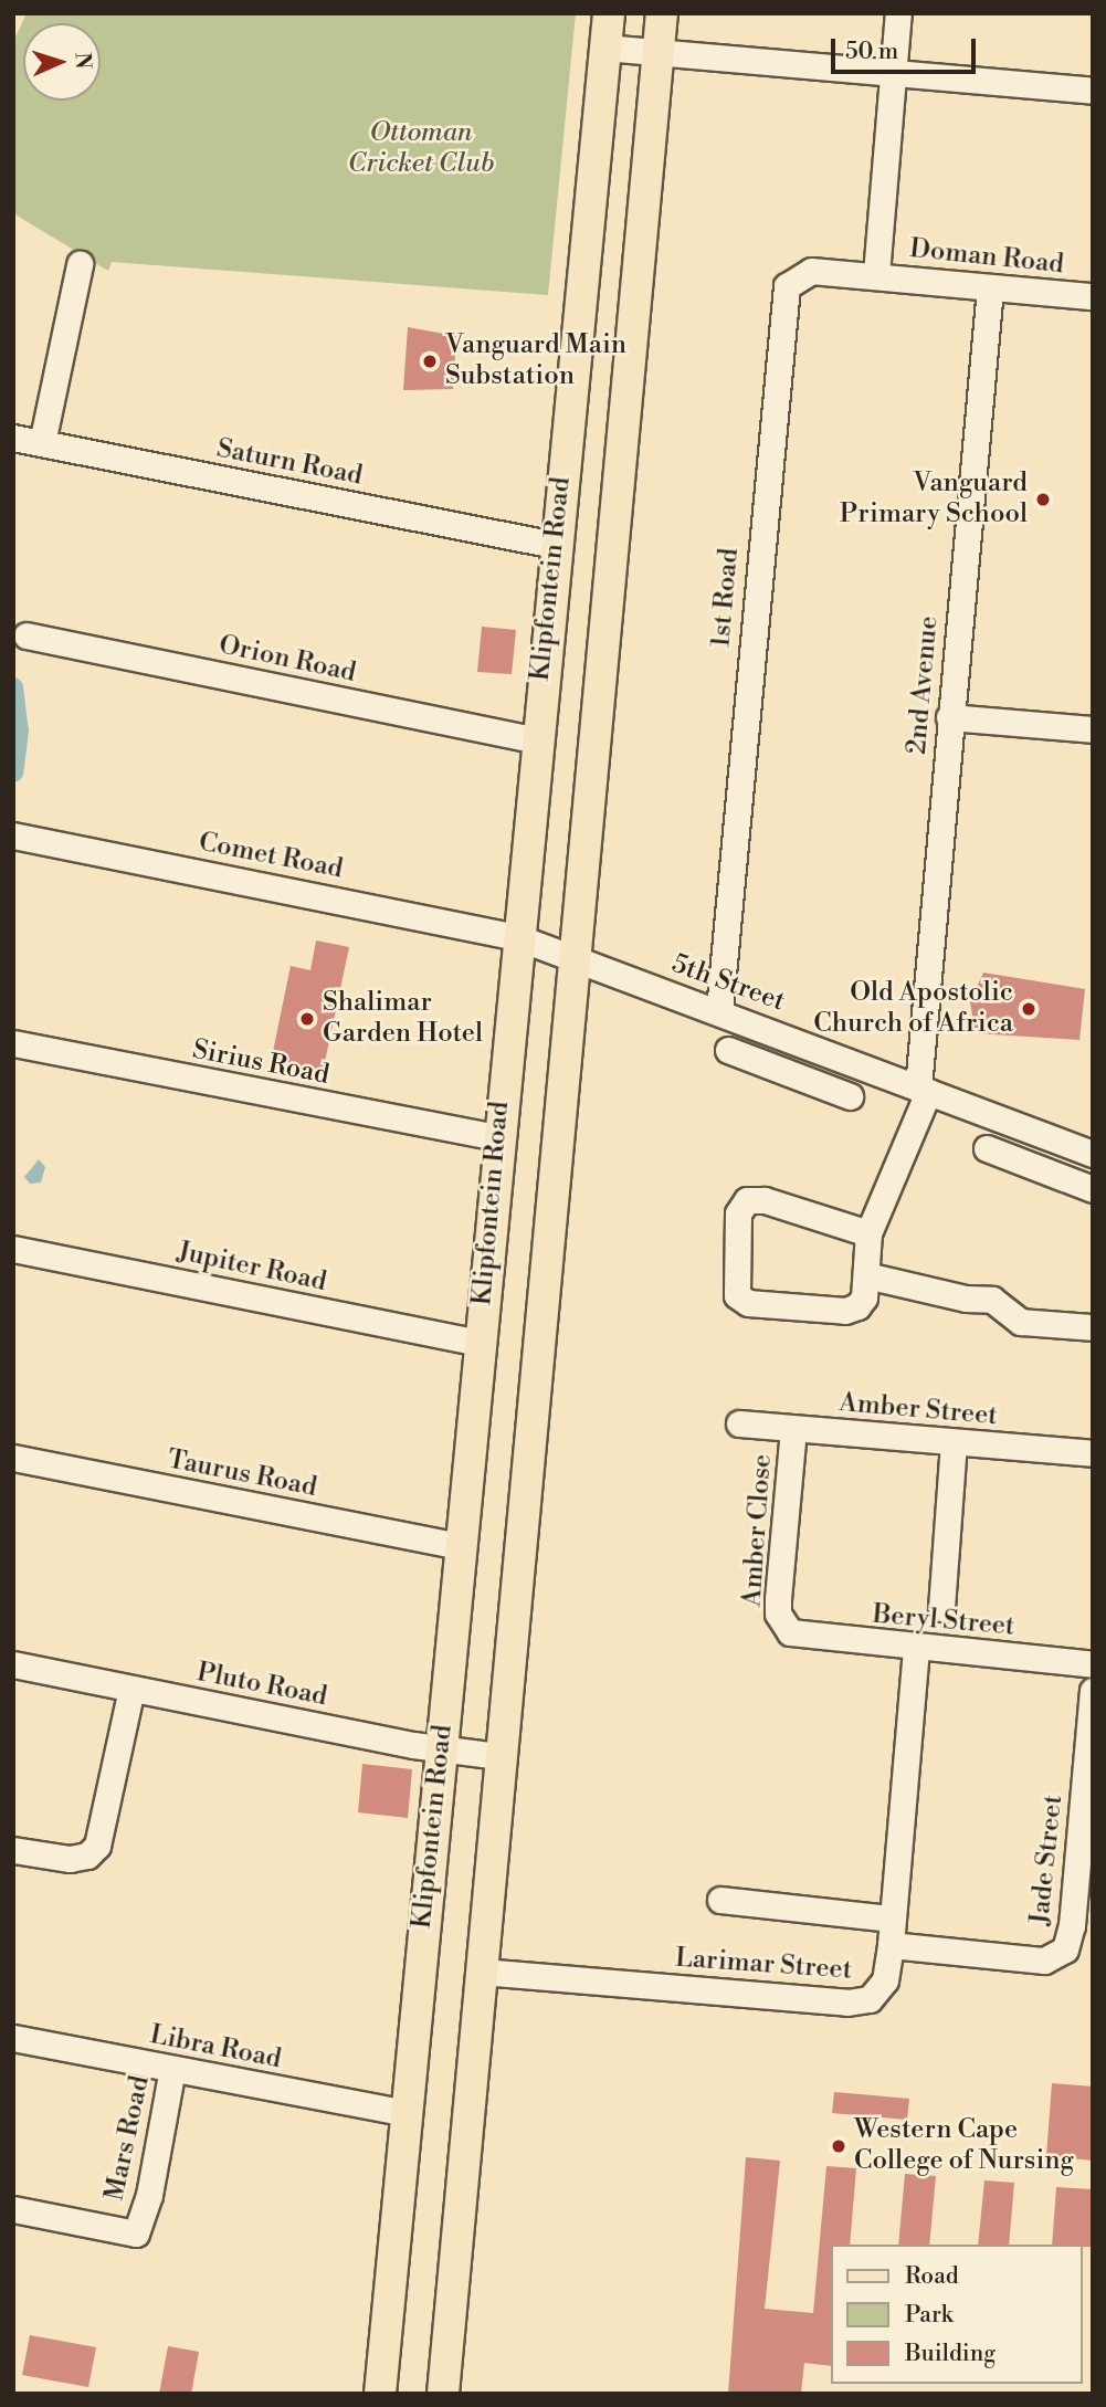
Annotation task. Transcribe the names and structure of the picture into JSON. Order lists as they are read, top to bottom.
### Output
{
  "streets": {
    "main road": ["Klipfontein Road"],
    "street": [
      "Doman Road",
      "Saturn Road",
      "1st Road",
      "Orion Road",
      "2nd Avenue",
      "Comet Road",
      "5th Street",
      "Sirius Road",
      "Jupiter Road",
      "Amber Street",
      "Taurus Road",
      "Amber Close",
      "Beryl Street",
      "Pluto Road",
      "Jade Street",
      "Larimar Street",
      "Libra Road",
      "Mars Road"
    ]
  },
  "crossings": [
    ["Doman Road", "1st Road"],
    ["Doman Road", "2nd Avenue"],
    ["Saturn Road", "Klipfontein Road"],
    ["Klipfontein Road", "Orion Road"],
    ["Klipfontein Road", "Comet Road"],
    ["Klipfontein Road", "5th Street"],
    ["Klipfontein Road", "Sirius Road"],
    ["Klipfontein Road", "Jupiter Road"],
    ["Klipfontein Road", "Taurus Road"],
    ["Klipfontein Road", "Pluto Road"],
    ["Klipfontein Road", "Libra Road"],
    ["1st Road", "5th Street"],
    ["2nd Avenue", "5th Street"],
    ["Comet Road", "5th Street"],
    ["Amber Street", "Amber Close"],
    ["Amber Close", "Beryl Street"],
    ["Beryl Street", "Larimar Street"],
    ["Jade Street", "Larimar Street"],
    ["Libra Road", "Mars Road"]
  ],
  "parks": ["Ottoman Cricket Club"],
  "places": [
    "Vanguard Main Substation",
    "Vanguard Primary School",
    "Old Apostolic Church of Africa",
    "Shalimar Garden Hotel",
    "Western Cape College of Nursing"
  ],
  "legend": ["Road", "Park", "Building"],
  "scale_bar": "50 m",
  "north": "right"
}
